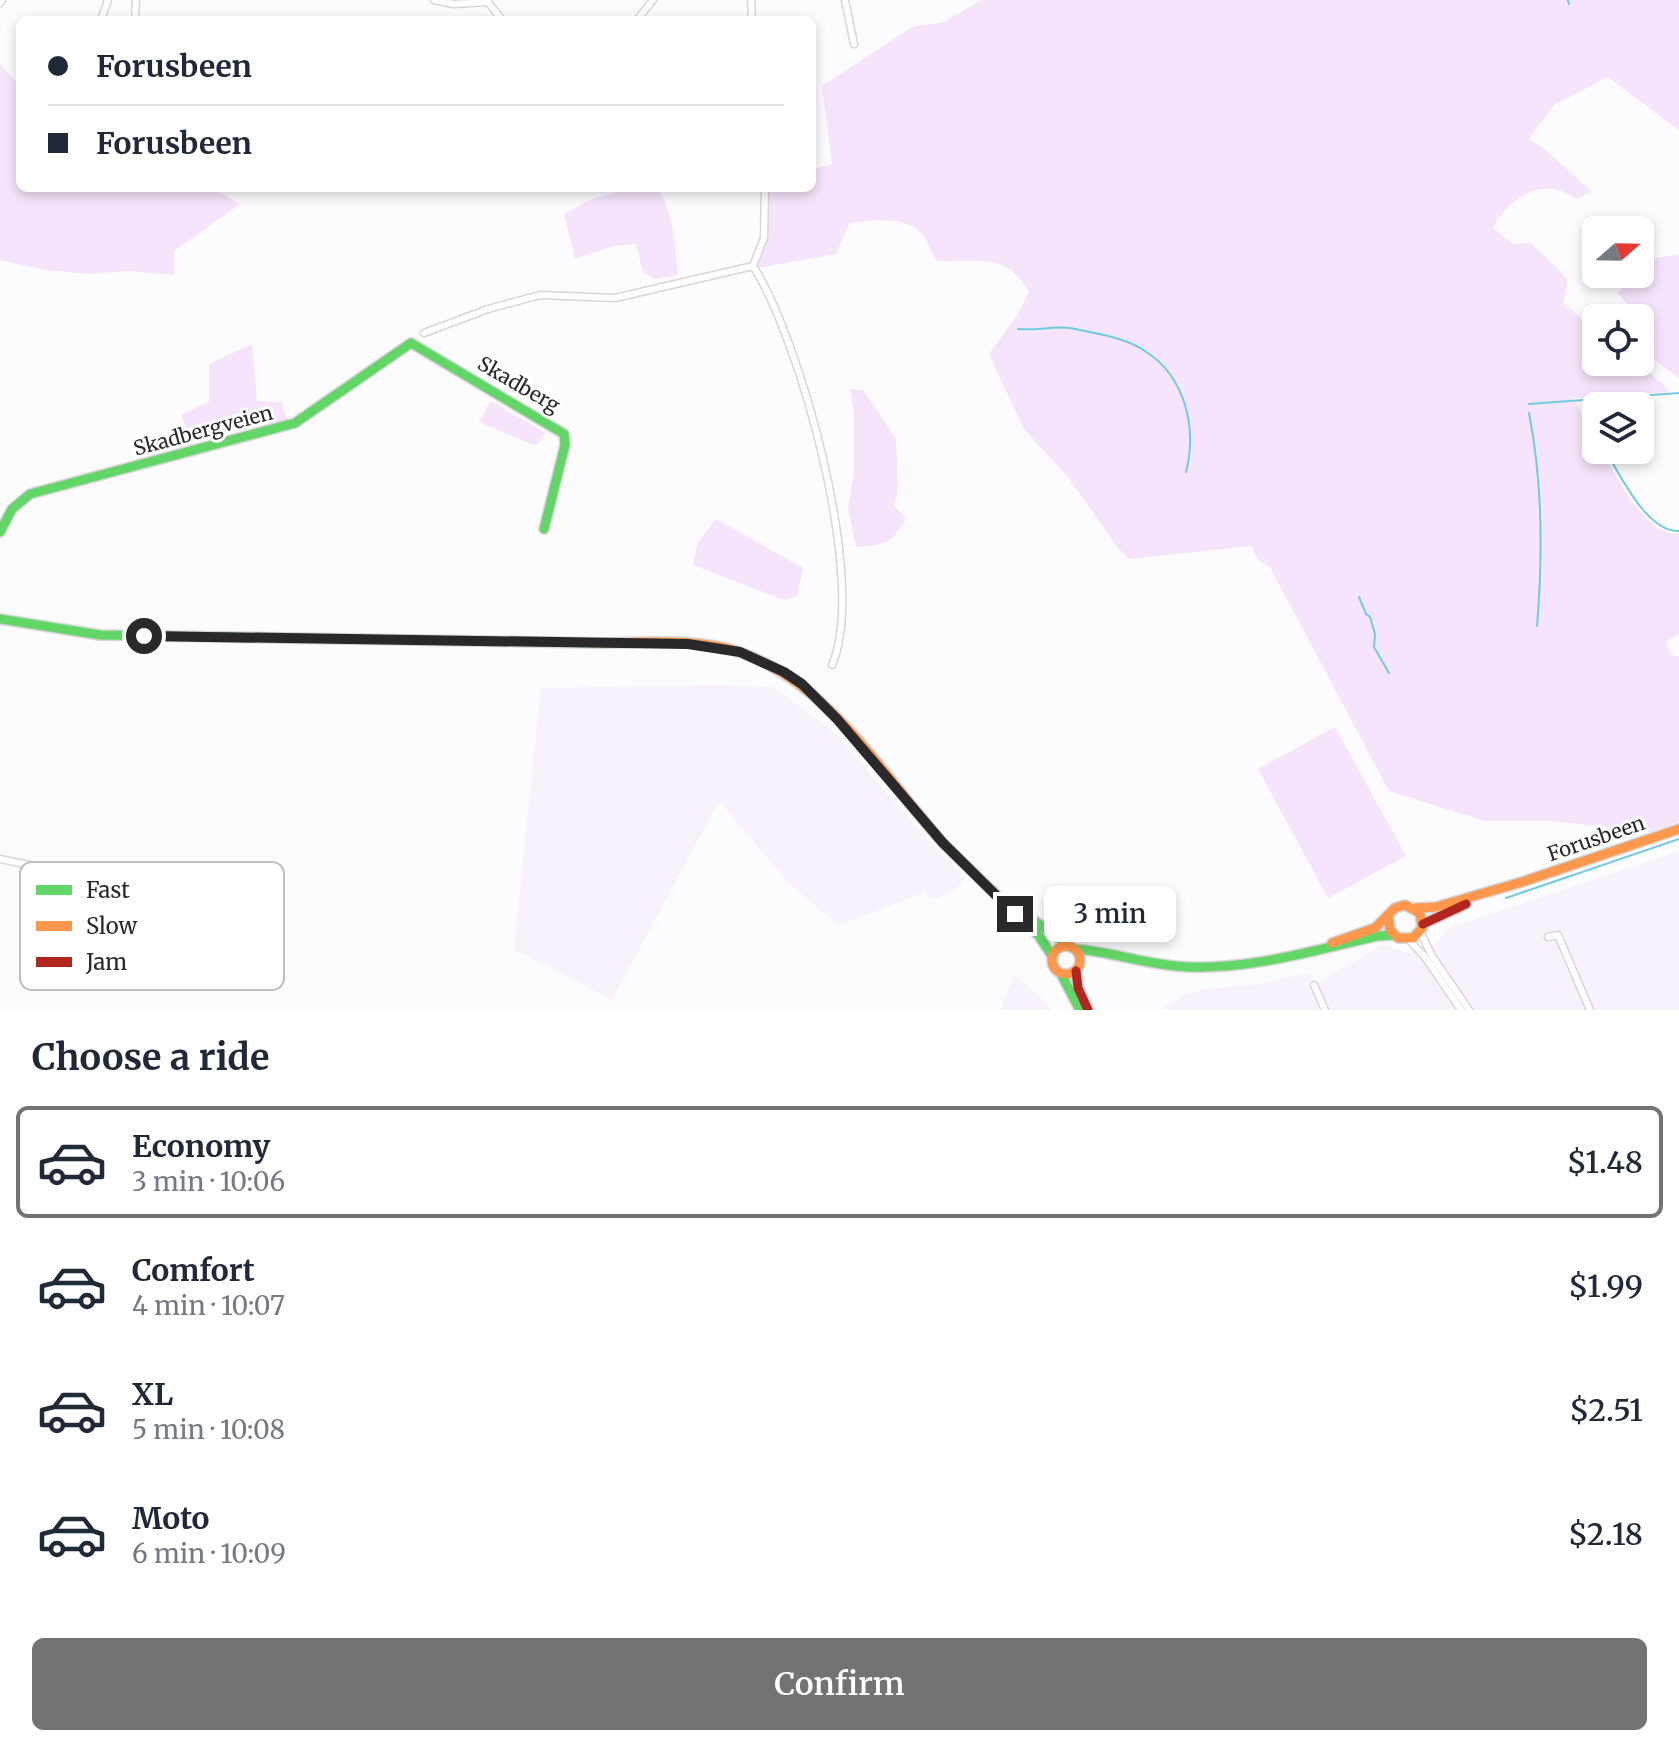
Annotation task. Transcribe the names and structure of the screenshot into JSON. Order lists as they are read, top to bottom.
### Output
{
  "streets": {
    "main road": ["Skadberg", "Skadbergveien", "Forusbeen"]
  },
  "crossings": [
    ["Skadberg", "Skadbergveien"]
  ],
  "legend": ["Fast", "Slow", "Jam"],
  "north": "right",
  "page": {
    "banner": ["Forusbeen", "Forusbeen"],
    "bubble": "3 min",
    "heading": "Choose a ride",
    "list": [
      {
        "name": "Economy",
        "note": "3 min · 10:06",
        "value": "$1.48"
      },
      {
        "name": "Comfort",
        "note": "4 min · 10:07",
        "value": "$1.99"
      },
      {
        "name": "XL",
        "note": "5 min · 10:08",
        "value": "$2.51"
      },
      {
        "name": "Moto",
        "note": "6 min · 10:09",
        "value": "$2.18"
      }
    ],
    "buttons": "Confirm"
  }
}
